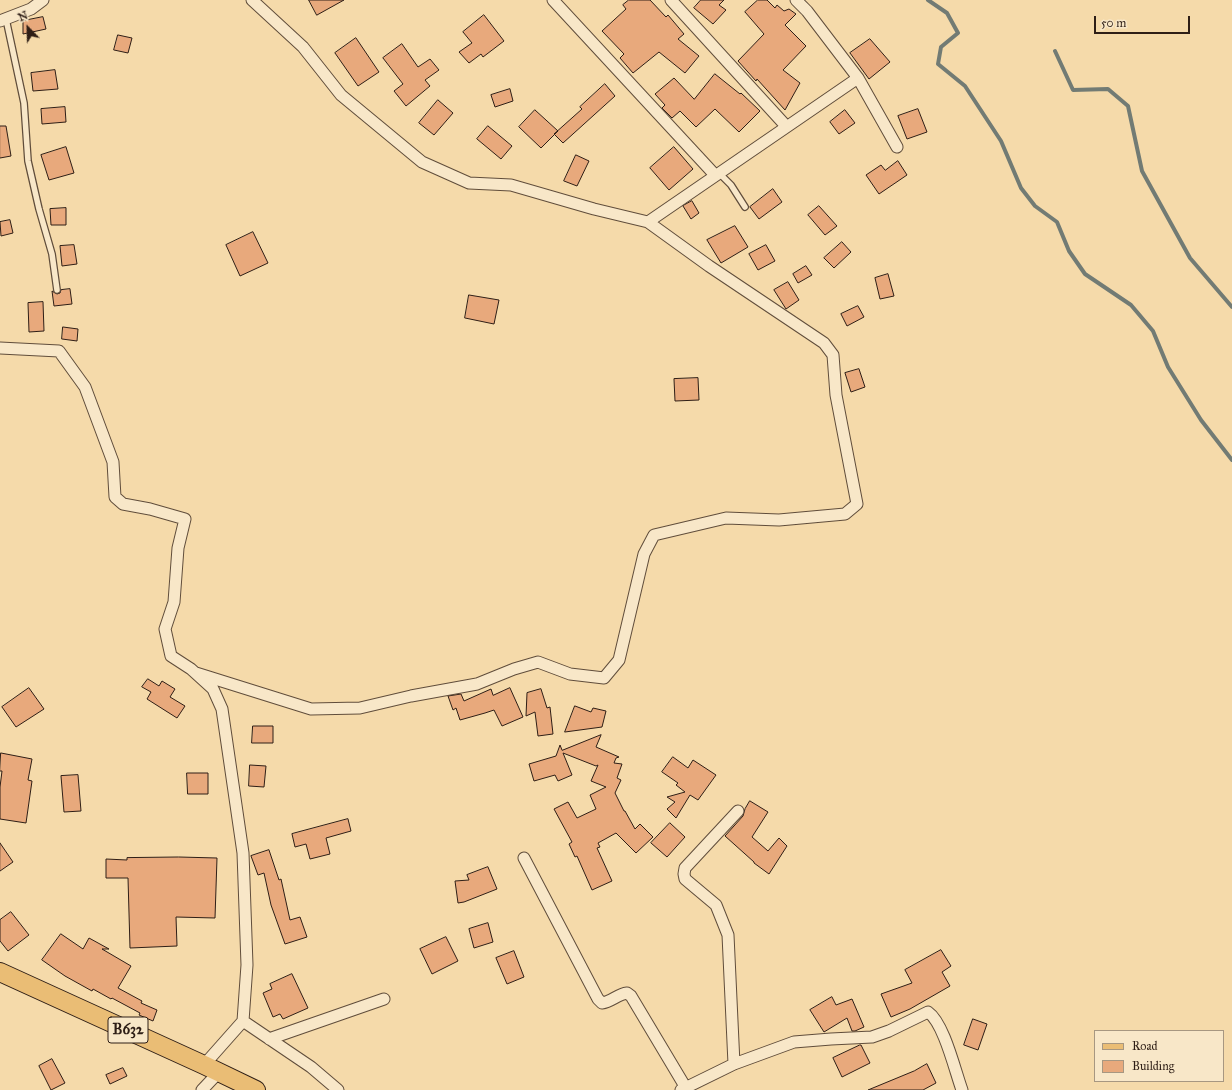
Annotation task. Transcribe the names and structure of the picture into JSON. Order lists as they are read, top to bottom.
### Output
{
  "streets": {
    "main road": ["B632"]
  },
  "legend": ["Road", "Building"],
  "scale_bar": "50 m",
  "north": "top left"
}
